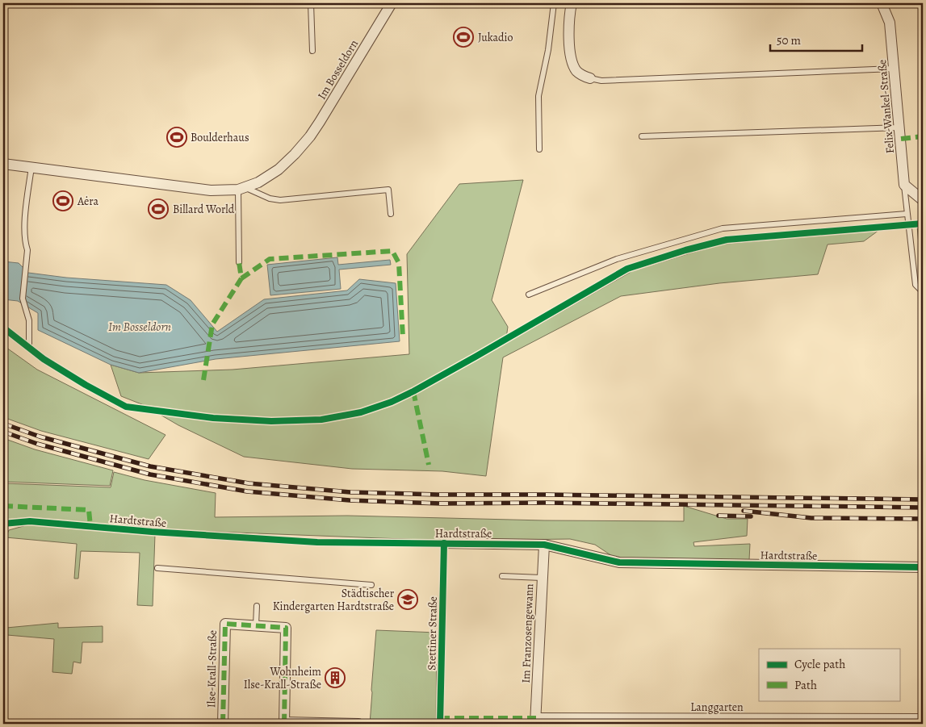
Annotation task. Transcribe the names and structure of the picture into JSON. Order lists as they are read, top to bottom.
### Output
{
  "streets": {
    "street": [
      "Im Bosseldorn",
      "Felix-Wankel-Straße",
      "Hardtstraße",
      "Im Franzosengewann",
      "Ilse-Krall-Straße",
      "Langgarten"
    ],
    "lane": ["Stettiner Straße"]
  },
  "crossings": [
    ["Hardtstraße", "Stettiner Straße"],
    ["Hardtstraße", "Im Franzosengewann"],
    ["Im Franzosengewann", "Langgarten"]
  ],
  "water": ["Im Bosseldorn"],
  "places": {
    "sports": [
      "Jukadio",
      "Boulderhaus",
      "Aėra",
      "Billard World"
    ],
    "school or university": ["Städtischer Kindergarten Hardtstraße"],
    "building": ["Wohnheim Ilse-Krall-Straße"]
  },
  "legend": ["Cycle path", "Path"],
  "scale_bar": "50 m"
}
